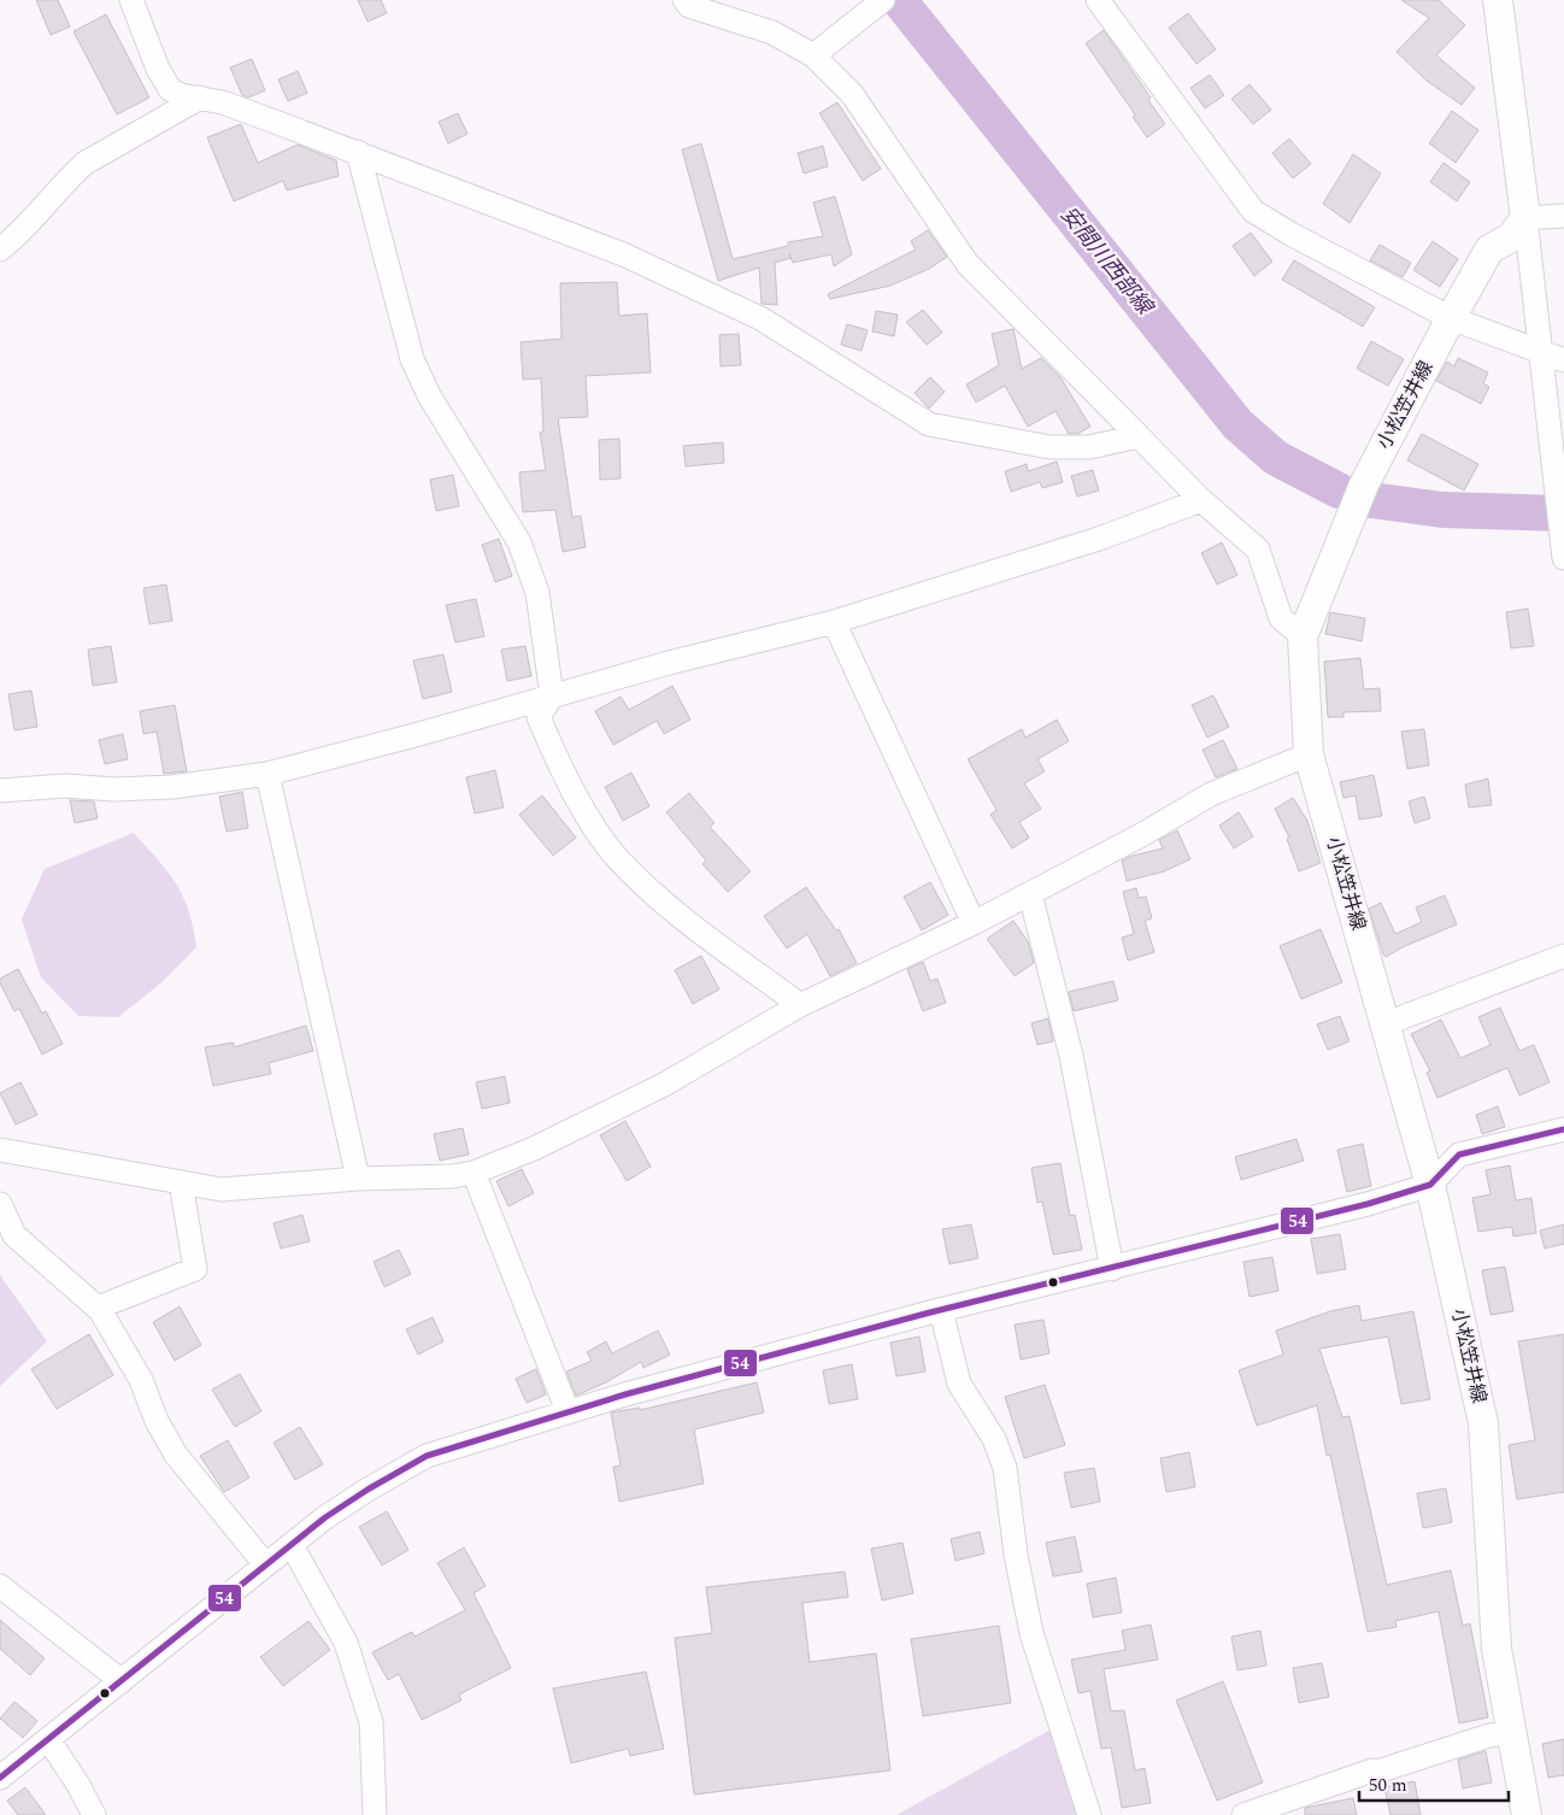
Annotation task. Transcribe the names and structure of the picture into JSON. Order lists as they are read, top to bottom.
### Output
{
  "streets": {
    "main road": ["小松笠井線"]
  },
  "water": ["安間川西部線"],
  "lines": ["transit line 54"],
  "scale_bar": "50 m"
}
